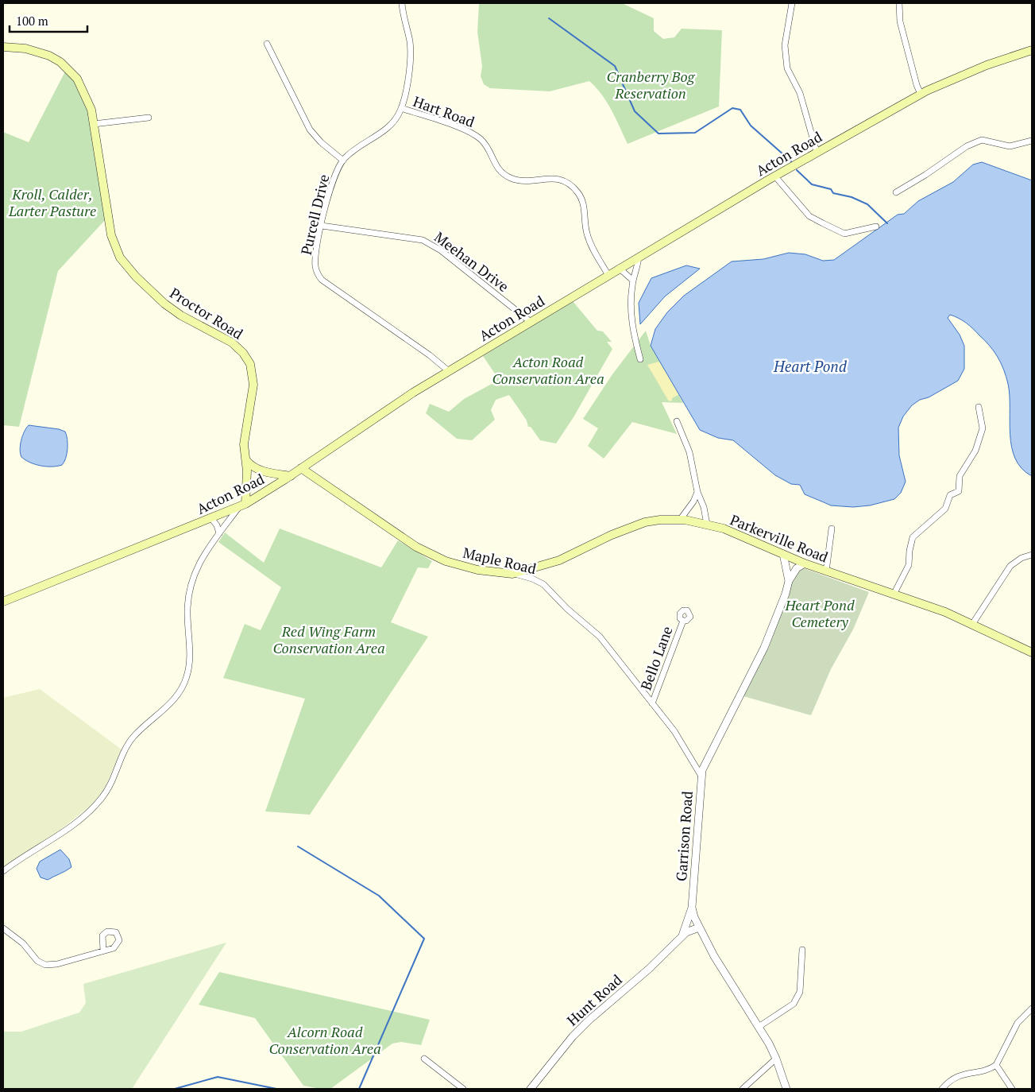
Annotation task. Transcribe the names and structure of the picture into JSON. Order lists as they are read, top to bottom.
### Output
{
  "streets": {
    "main road": [
      "Acton Road",
      "Proctor Road",
      "Parkerville Road",
      "Maple Road"
    ],
    "street": [
      "Hart Road",
      "Purcell Drive",
      "Meehan Drive",
      "Bello Lane",
      "Garrison Road",
      "Hunt Road"
    ]
  },
  "crossings": [
    ["Hart Road", "Acton Road"],
    ["Hart Road", "Purcell Drive"],
    ["Acton Road", "Purcell Drive"],
    ["Acton Road", "Meehan Drive"],
    ["Acton Road", "Proctor Road"],
    ["Acton Road", "Maple Road"],
    ["Purcell Drive", "Meehan Drive"],
    ["Parkerville Road", "Maple Road"],
    ["Parkerville Road", "Garrison Road"],
    ["Maple Road", "Bello Lane"],
    ["Maple Road", "Garrison Road"],
    ["Garrison Road", "Hunt Road"]
  ],
  "water": ["Heart Pond"],
  "parks": [
    "Cranberry Bog Reservation",
    "Kroll, Calder, Larter Pasture",
    "Acton Road Conservation Area",
    "Heart Pond Cemetery",
    "Red Wing Farm Conservation Area",
    "Alcorn Road Conservation Area"
  ],
  "scale_bar": "100 m"
}
